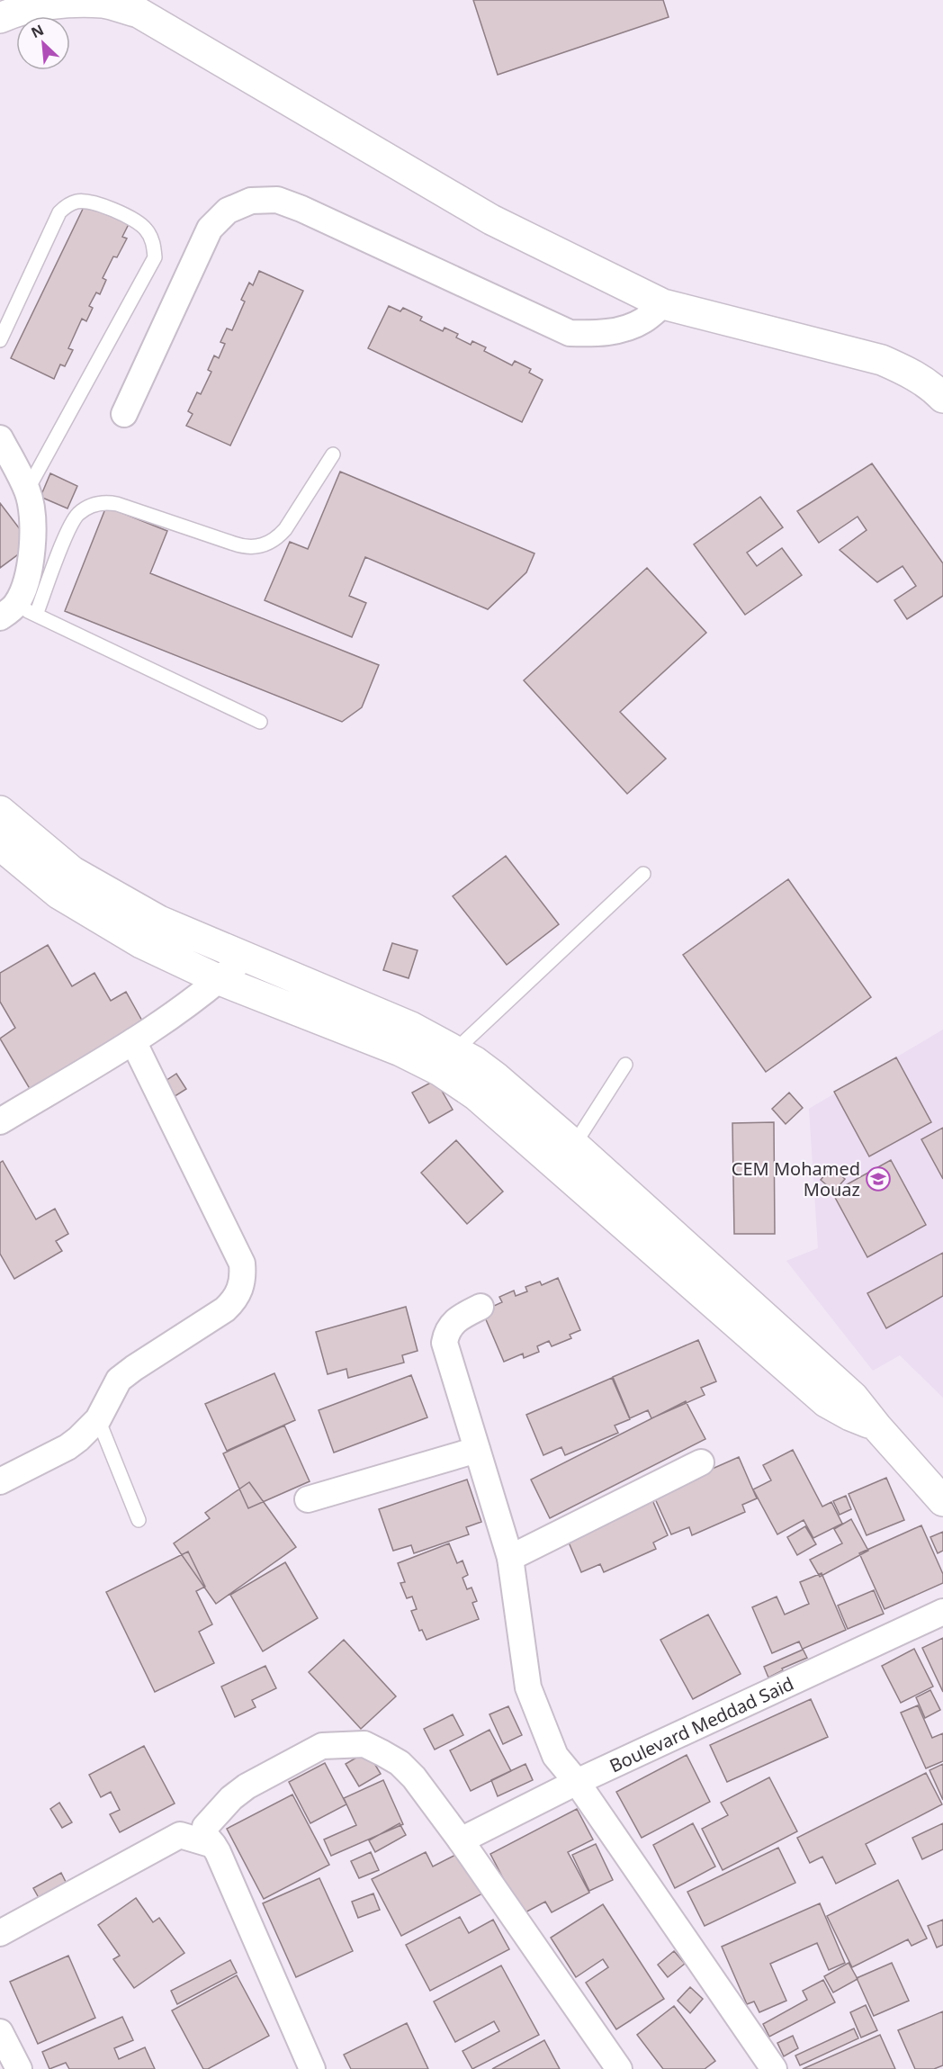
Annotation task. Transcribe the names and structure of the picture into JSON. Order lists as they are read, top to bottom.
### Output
{
  "streets": {
    "street": ["Boulevard Meddad Said"]
  },
  "places": {
    "school or university": ["CEM Mohamed Mouaz"]
  },
  "north": "top left"
}
